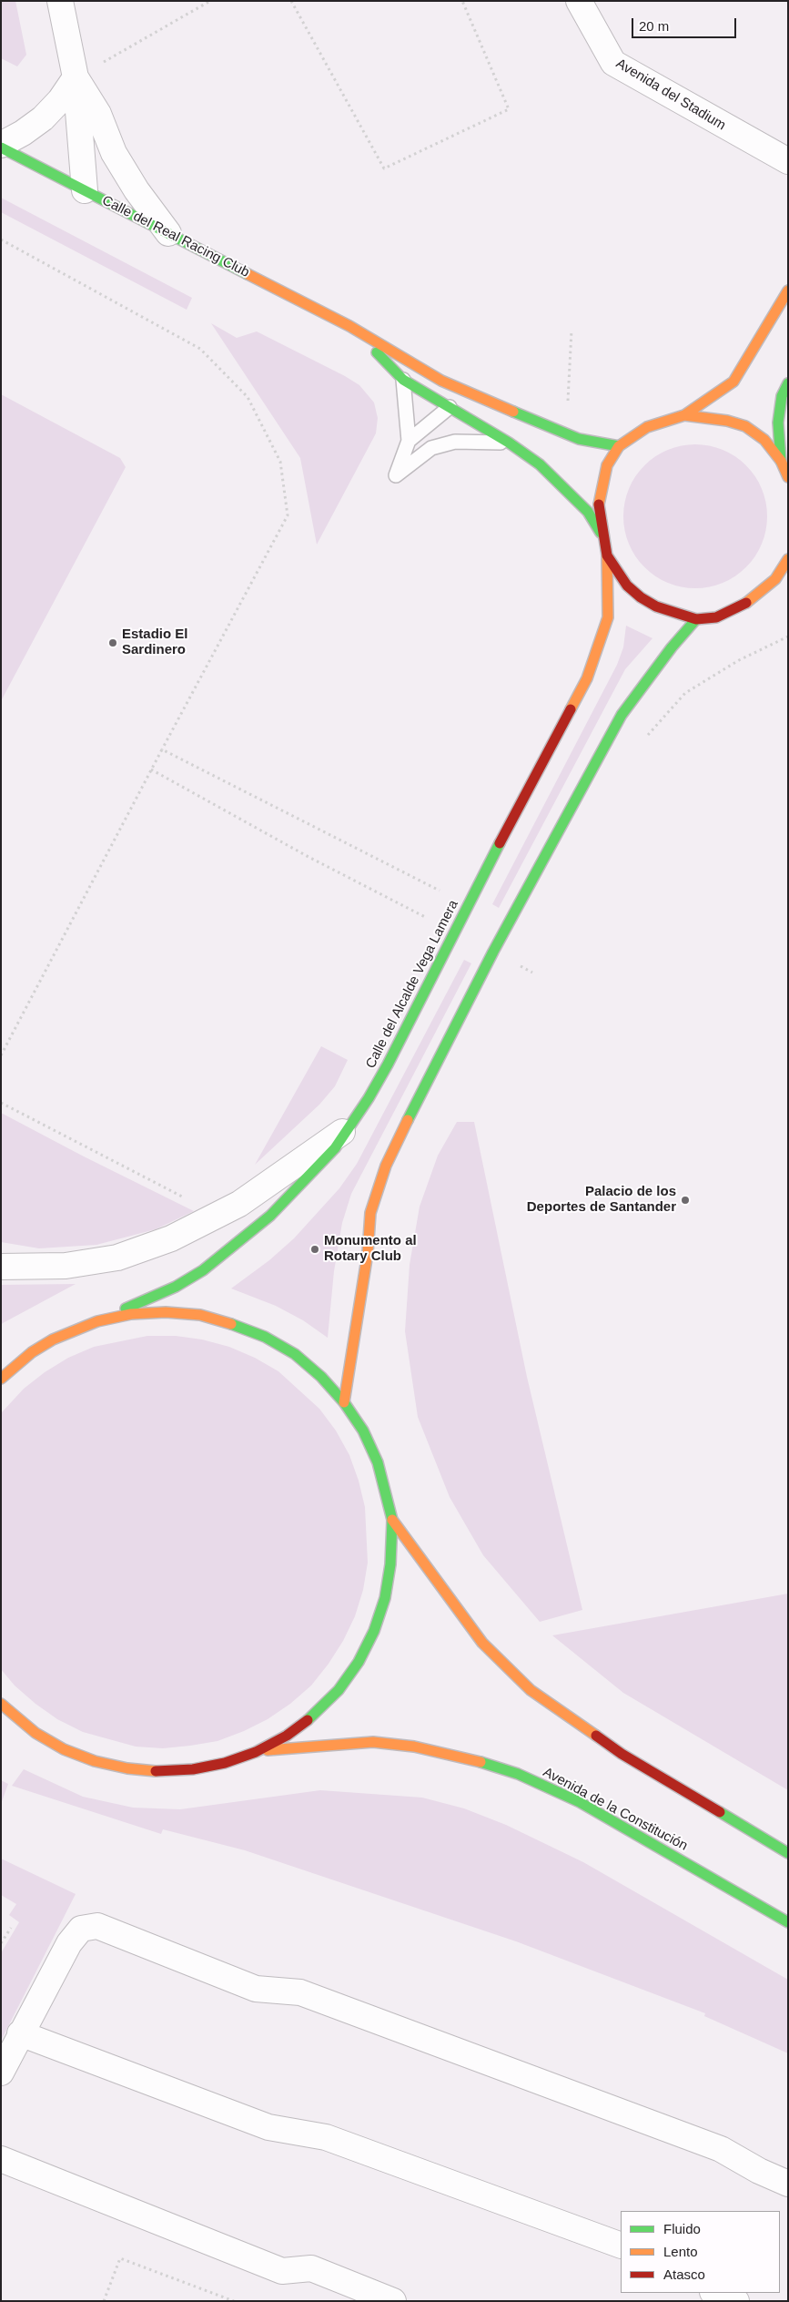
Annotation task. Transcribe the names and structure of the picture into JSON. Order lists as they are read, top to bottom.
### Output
{
  "streets": {
    "main road": ["Calle del Real Racing Club", "Calle del Alcalde Vega Lamera", "Avenida de la Constitución"],
    "street": ["Avenida del Stadium"]
  },
  "places": ["Estadio El Sardinero", "Palacio de los Deportes de Santander", "Monumento al Rotary Club"],
  "legend": ["Fluido", "Lento", "Atasco"],
  "scale_bar": "20 m"
}
